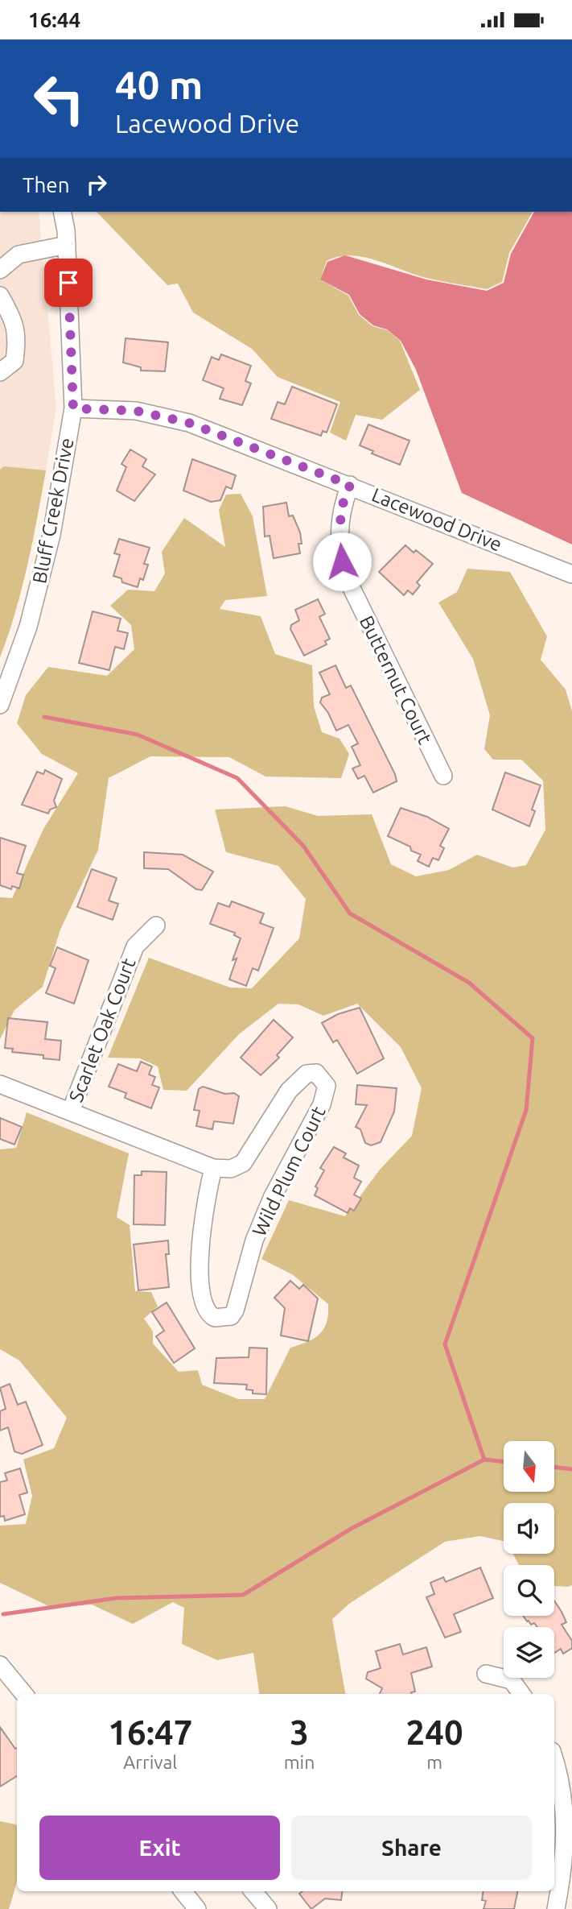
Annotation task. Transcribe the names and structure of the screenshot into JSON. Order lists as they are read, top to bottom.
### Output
{
  "streets": {
    "street": [
      "Bluff Creek Drive",
      "Lacewood Drive",
      "Butternut Court",
      "Scarlet Oak Court",
      "Wild Plum Court"
    ]
  },
  "crossings": [
    ["Bluff Creek Drive", "Lacewood Drive"],
    ["Lacewood Drive", "Butternut Court"],
    ["Scarlet Oak Court", "Wild Plum Court"]
  ],
  "north": "bottom",
  "page": {
    "status": "16:44",
    "turn": ["40 m", "Lacewood Drive"],
    "then": "Then",
    "eta": [
      "16:47",
      "Arrival",
      "3",
      "min",
      "240",
      "m"
    ],
    "buttons": ["Exit", "Share"]
  }
}
